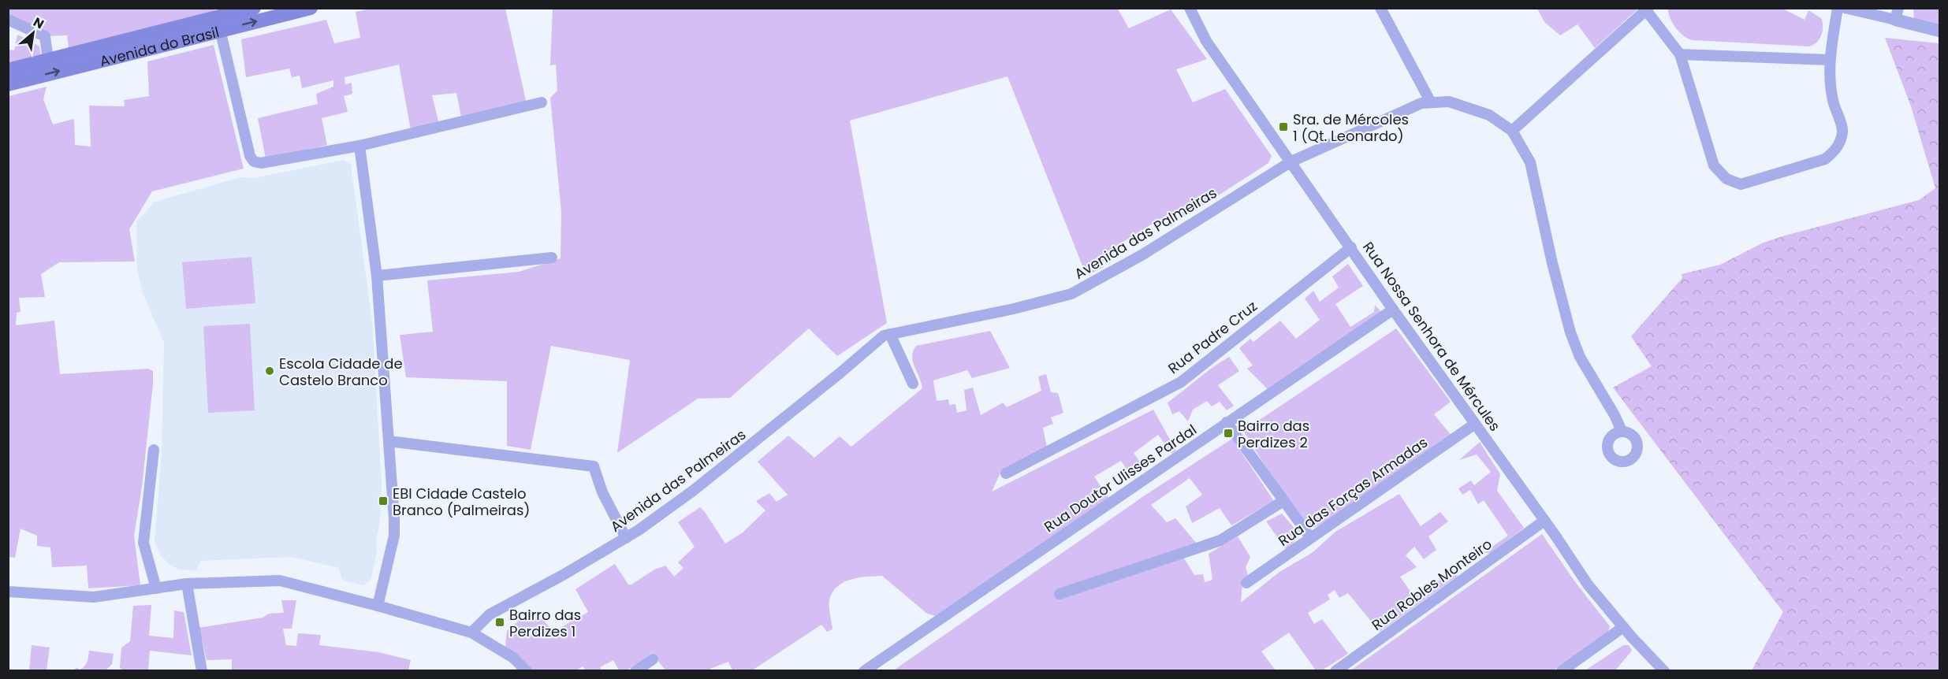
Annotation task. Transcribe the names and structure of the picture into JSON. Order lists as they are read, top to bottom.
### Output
{
  "streets": {
    "main road": ["Avenida do Brasil"],
    "street": [
      "Avenida das Palmeiras",
      "Rua Nossa Senhora de Mércules",
      "Rua Padre Cruz",
      "Rua Doutor Ulisses Pardal",
      "Rua das Forças Armadas",
      "Rua Robles Monteiro"
    ]
  },
  "crossings": [
    ["Avenida das Palmeiras", "Rua Nossa Senhora de Mércules"],
    ["Rua Nossa Senhora de Mércules", "Rua Padre Cruz"],
    ["Rua Nossa Senhora de Mércules", "Rua Doutor Ulisses Pardal"],
    ["Rua Nossa Senhora de Mércules", "Rua das Forças Armadas"],
    ["Rua Nossa Senhora de Mércules", "Rua Robles Monteiro"]
  ],
  "places": {
    "transit": [
      "Sra. de Mércoles 1 (Qt. Leonardo)",
      "Bairro das Perdizes 2",
      "EBI Cidade Castelo Branco (Palmeiras)",
      "Bairro das Perdizes 1"
    ],
    "other": ["Escola Cidade de Castelo Branco"]
  },
  "north": "top right"
}
